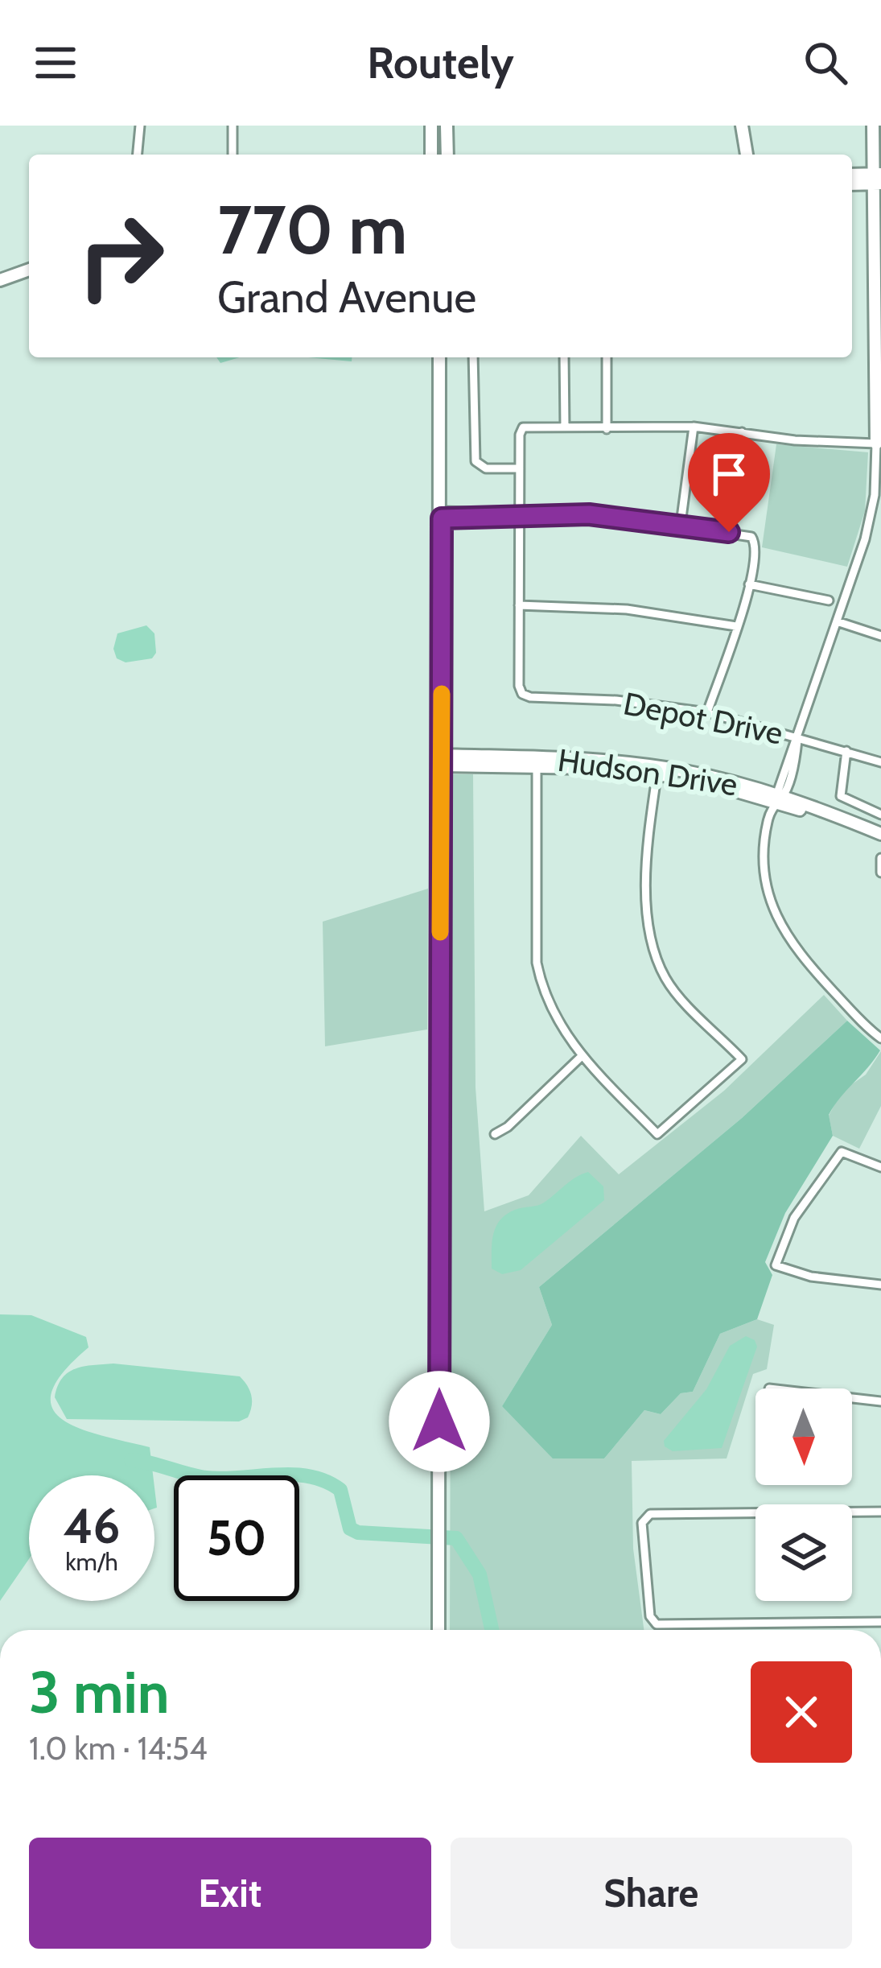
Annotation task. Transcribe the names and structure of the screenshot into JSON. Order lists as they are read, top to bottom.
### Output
{
  "streets": {
    "main road": ["Hudson Drive"],
    "street": ["Depot Drive"]
  },
  "north": "bottom",
  "page": {
    "header": "Routely",
    "turn": ["770 m", "Grand Avenue"],
    "speed": "46 km/h",
    "limit": "50",
    "heading": ["3 min", "1.0 km · 14:54"],
    "buttons": ["Exit", "Share"]
  }
}
